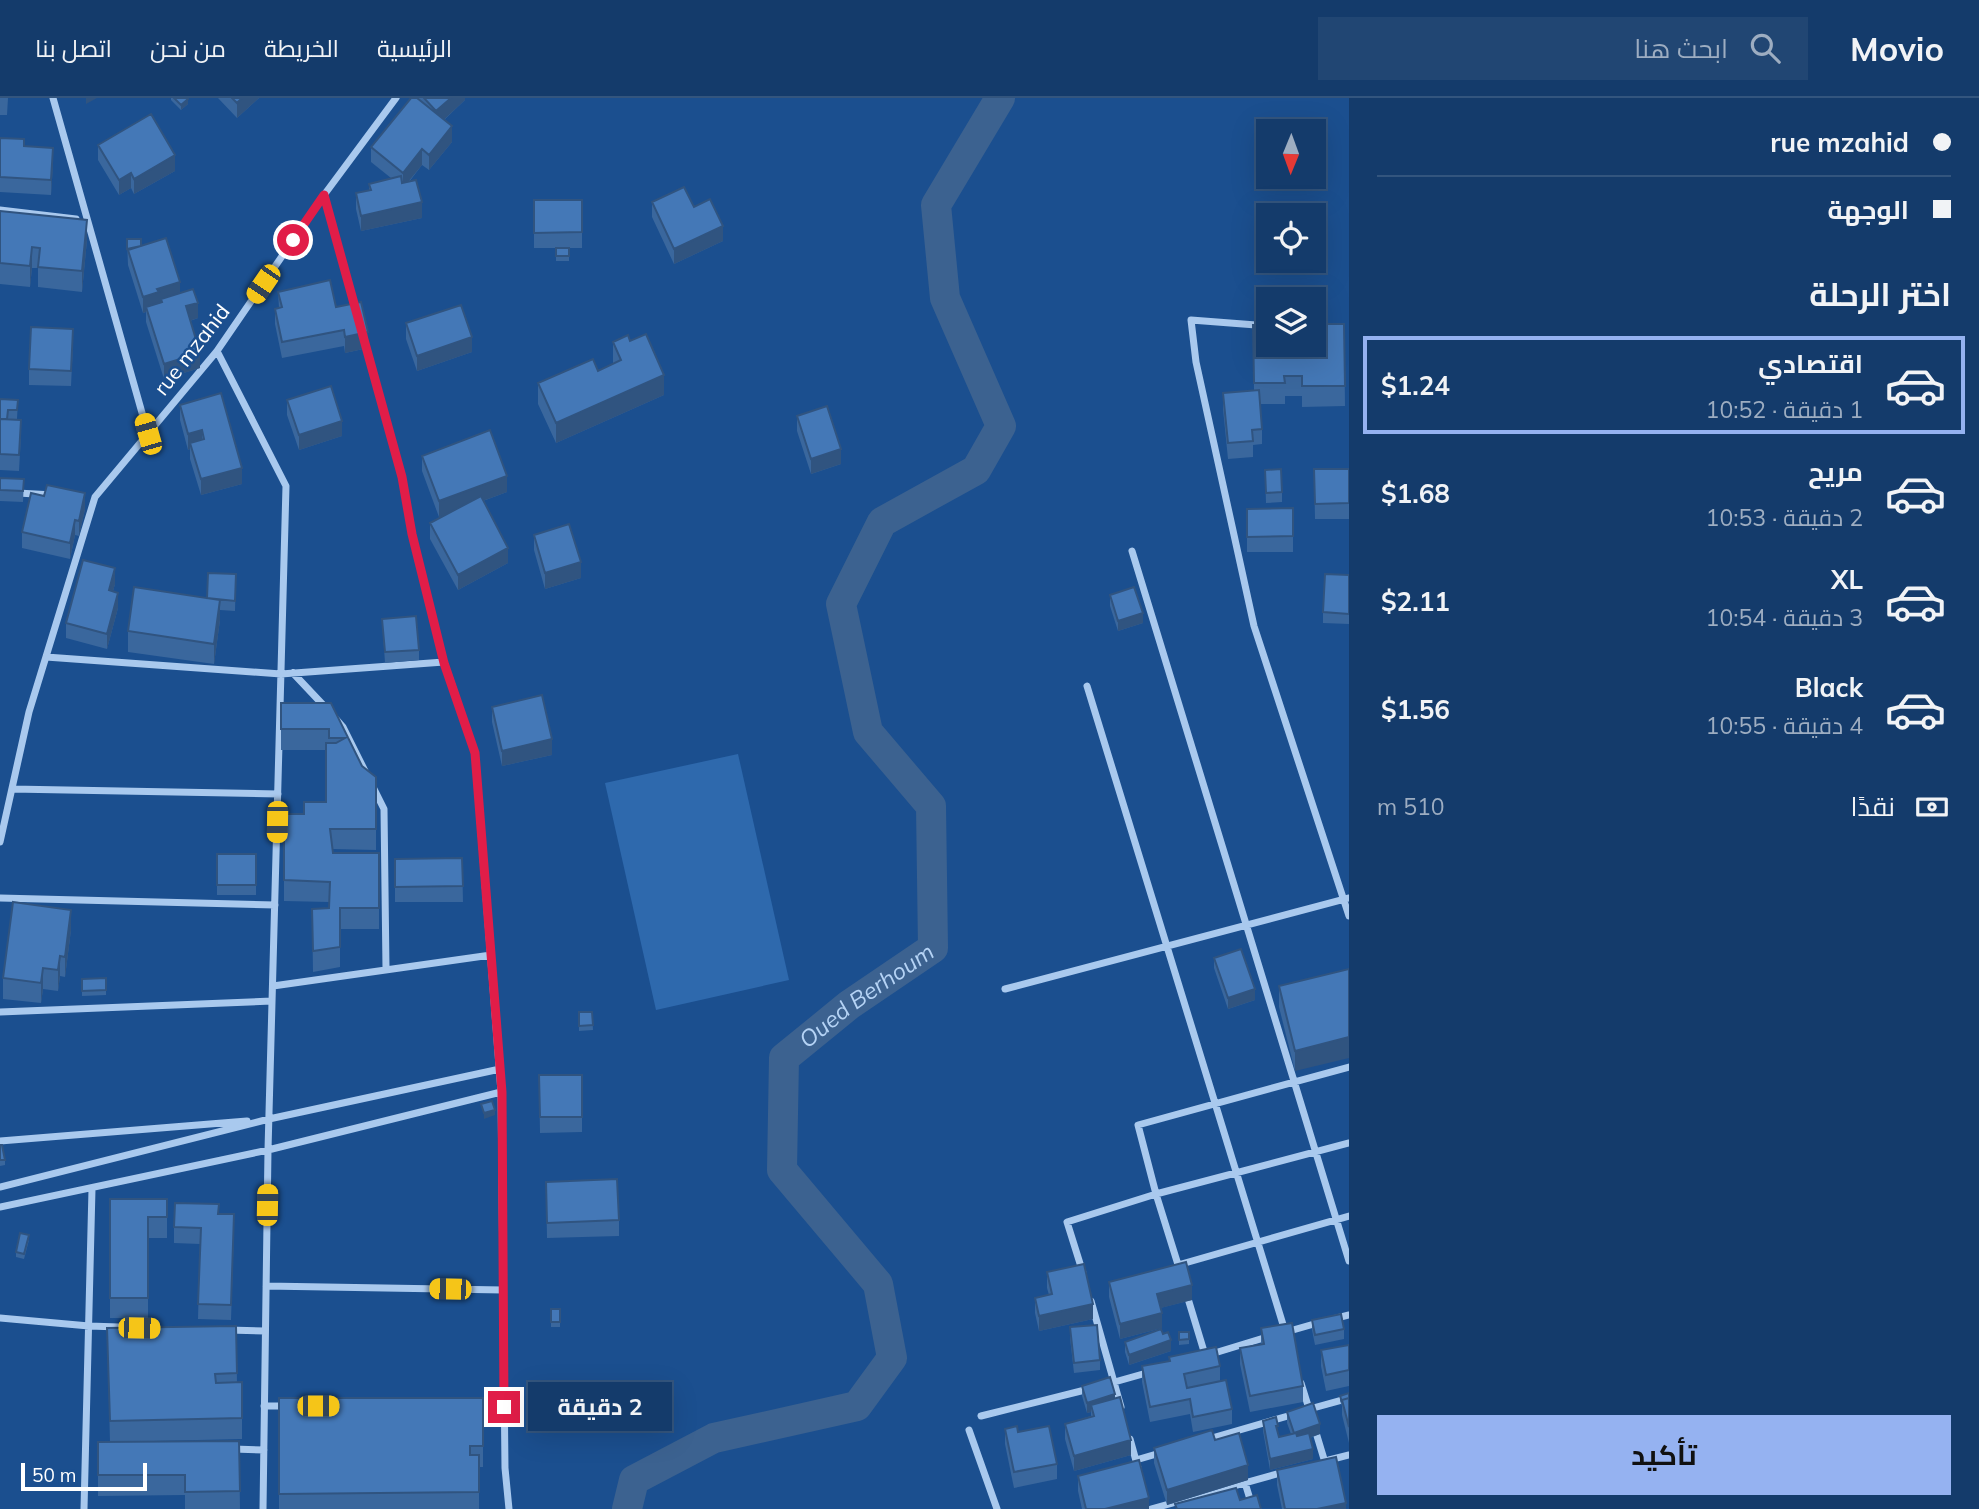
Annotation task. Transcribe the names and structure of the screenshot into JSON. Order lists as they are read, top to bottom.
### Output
{
  "streets": {
    "street": ["rue mzahid"]
  },
  "water": ["Oued Berhoum"],
  "scale_bar": "50 m",
  "north": "bottom",
  "page": {
    "header": "Movio",
    "search": "ابحث هنا",
    "nav": [
      "الرئيسية",
      "الخريطة",
      "من نحن",
      "اتصل بنا"
    ],
    "banner": ["rue mzahid", "الوجهة"],
    "heading": "اختر الرحلة",
    "list": [
      {
        "name": "اقتصادي",
        "note": "1 دقيقة · 10:52",
        "value": "$1.24"
      },
      {
        "name": "مريح",
        "note": "2 دقيقة · 10:53",
        "value": "$1.68"
      },
      {
        "name": "XL",
        "note": "3 دقيقة · 10:54",
        "value": "$2.11"
      },
      {
        "name": "Black",
        "note": "4 دقيقة · 10:55",
        "value": "$1.56"
      }
    ],
    "pay": ["نقدًا", "510 m"],
    "bubble": "2 دقيقة",
    "buttons": "تأكيد",
    "scale": "50 m"
  }
}
